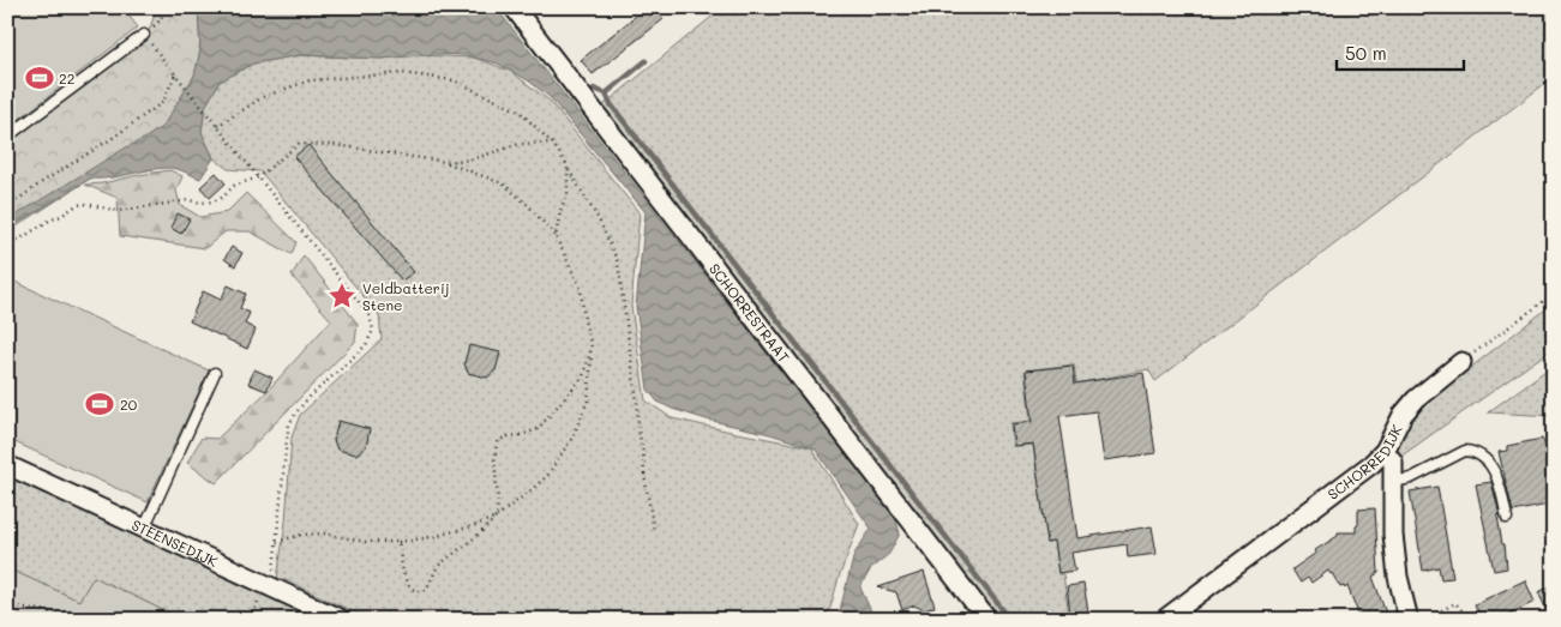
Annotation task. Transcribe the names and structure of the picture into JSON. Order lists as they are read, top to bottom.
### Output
{
  "streets": {
    "street": ["SCHORRESTRAAT", "SCHORREDIJK", "STEENSEDIJK"]
  },
  "places": {
    "sports": ["22", "20"],
    "place": ["Veldbatterij Stene"]
  },
  "scale_bar": "50 m"
}
